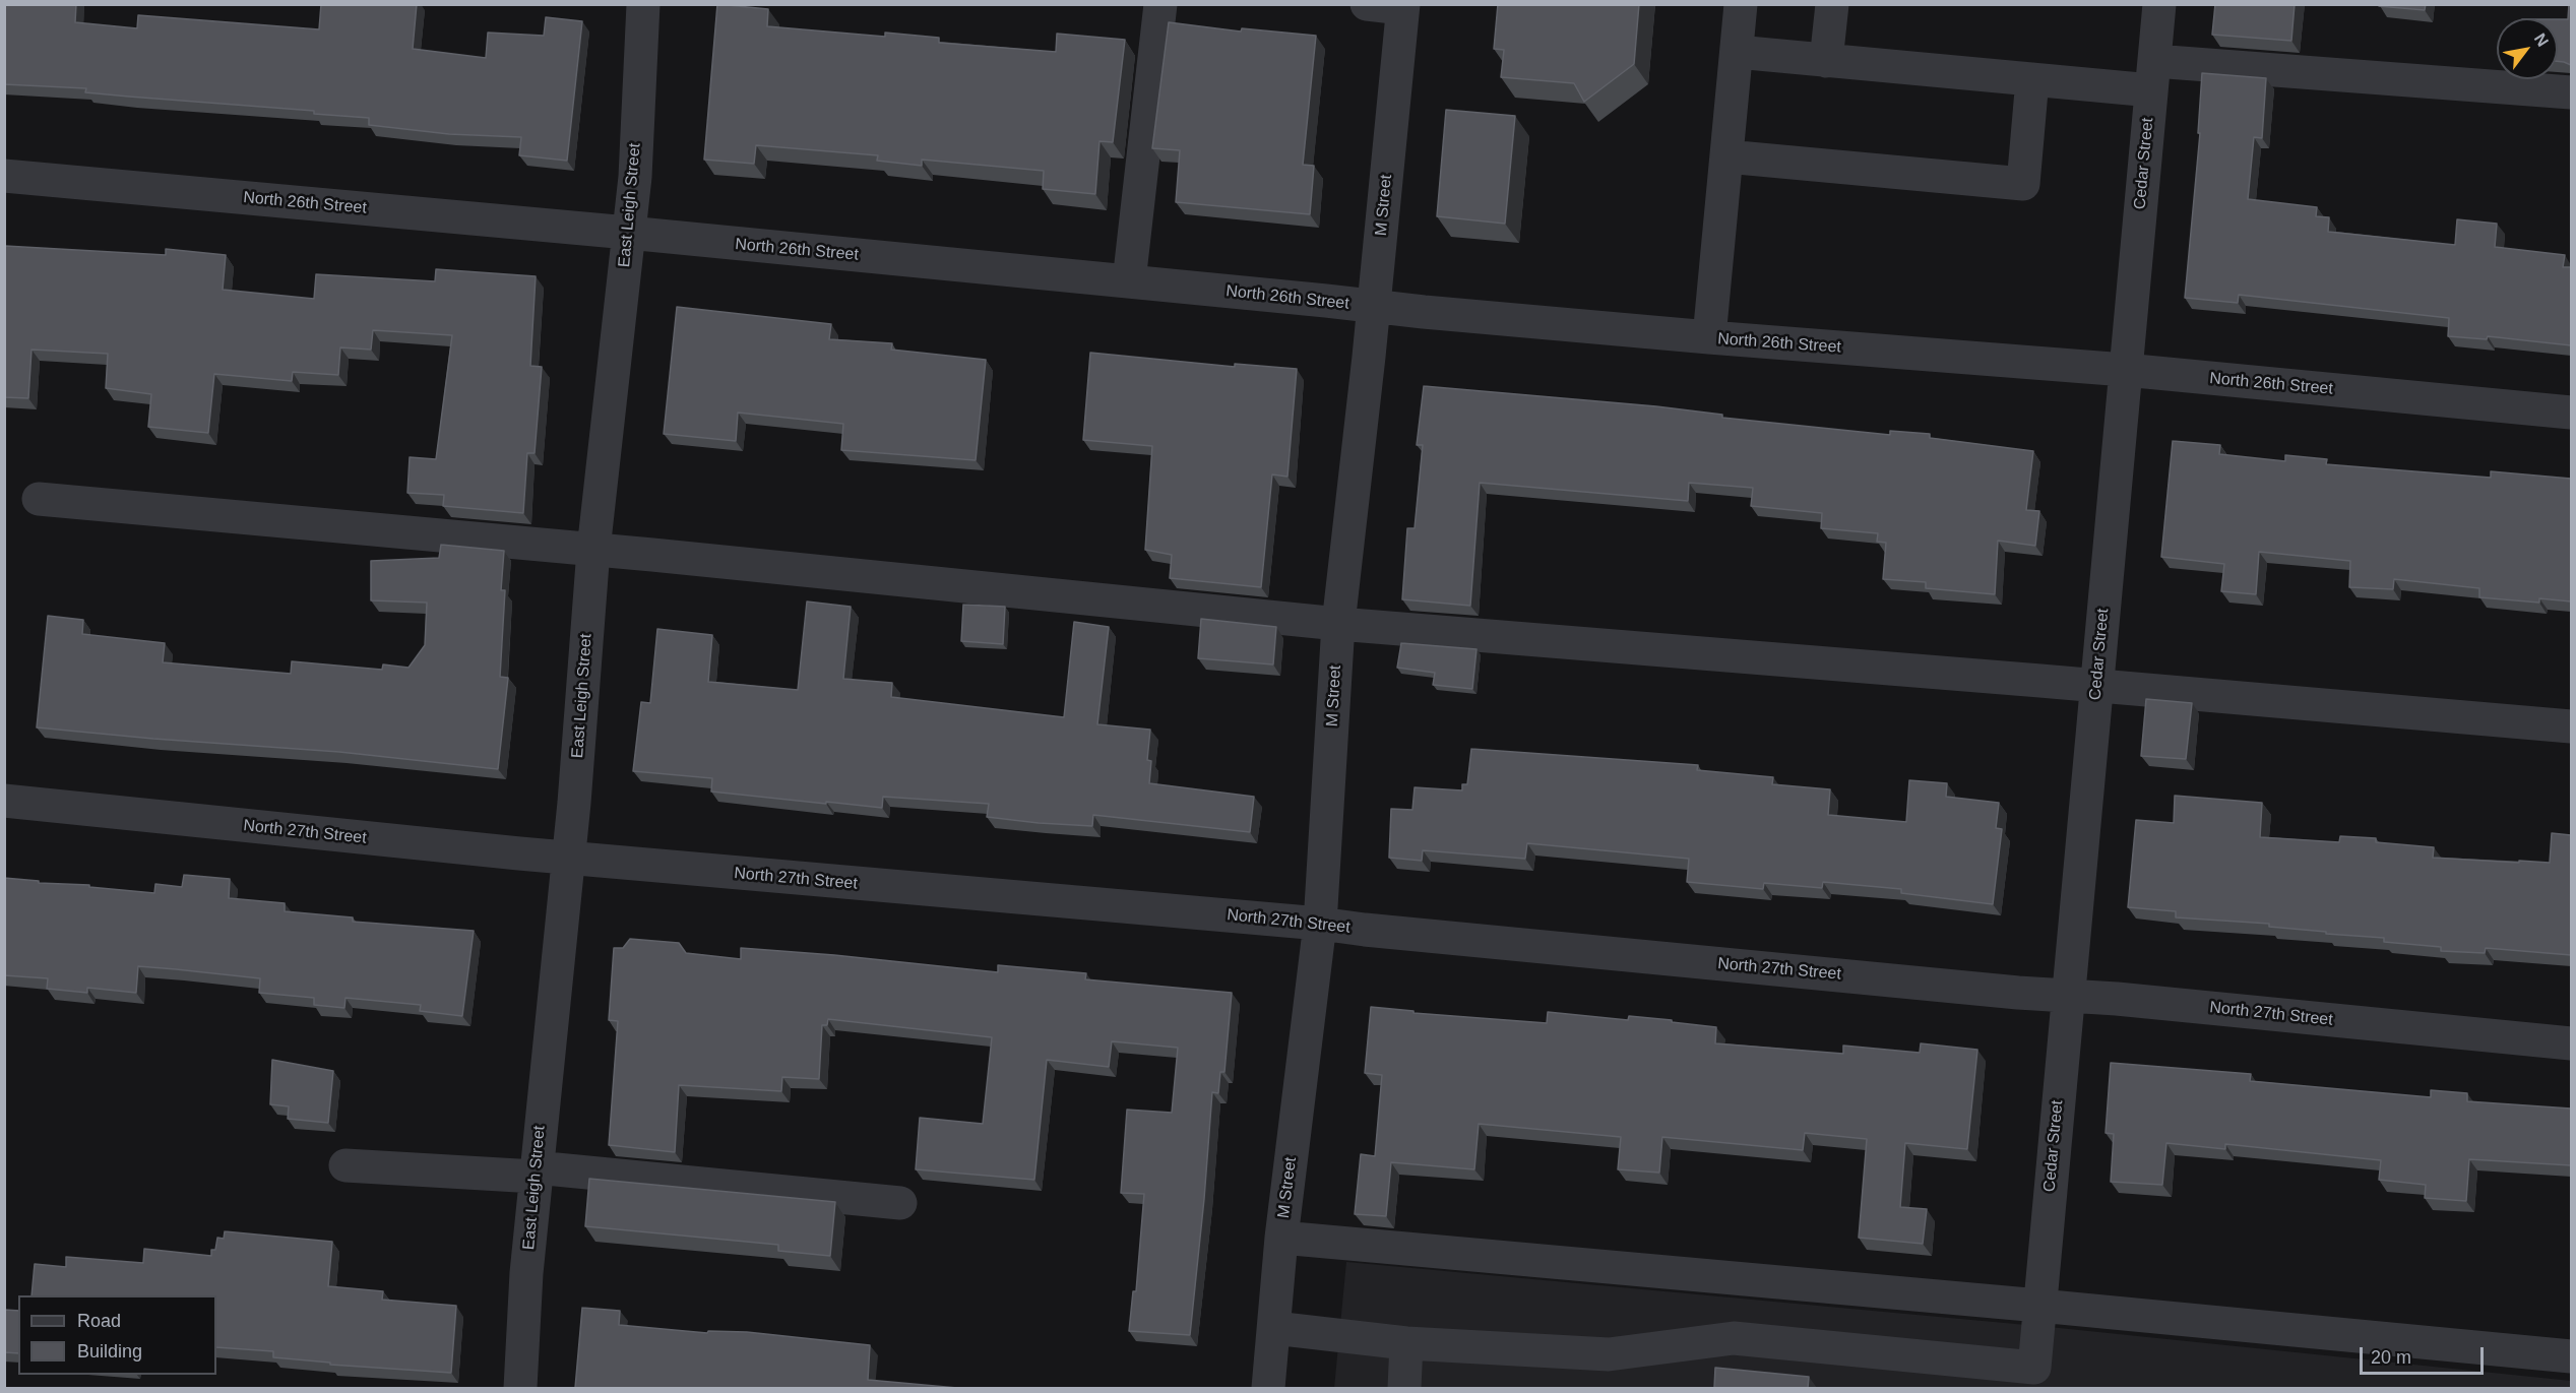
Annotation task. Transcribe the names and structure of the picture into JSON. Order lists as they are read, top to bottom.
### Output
{
  "streets": {
    "street": [
      "Cedar Street",
      "North 26th Street",
      "East Leigh Street",
      "M Street",
      "North 27th Street"
    ]
  },
  "crossings": [
    ["Cedar Street", "North 26th Street"],
    ["Cedar Street", "North 27th Street"],
    ["North 26th Street", "East Leigh Street"],
    ["North 26th Street", "M Street"],
    ["East Leigh Street", "North 27th Street"],
    ["M Street", "North 27th Street"]
  ],
  "legend": ["Road", "Building"],
  "scale_bar": "20 m",
  "north": "top right"
}
